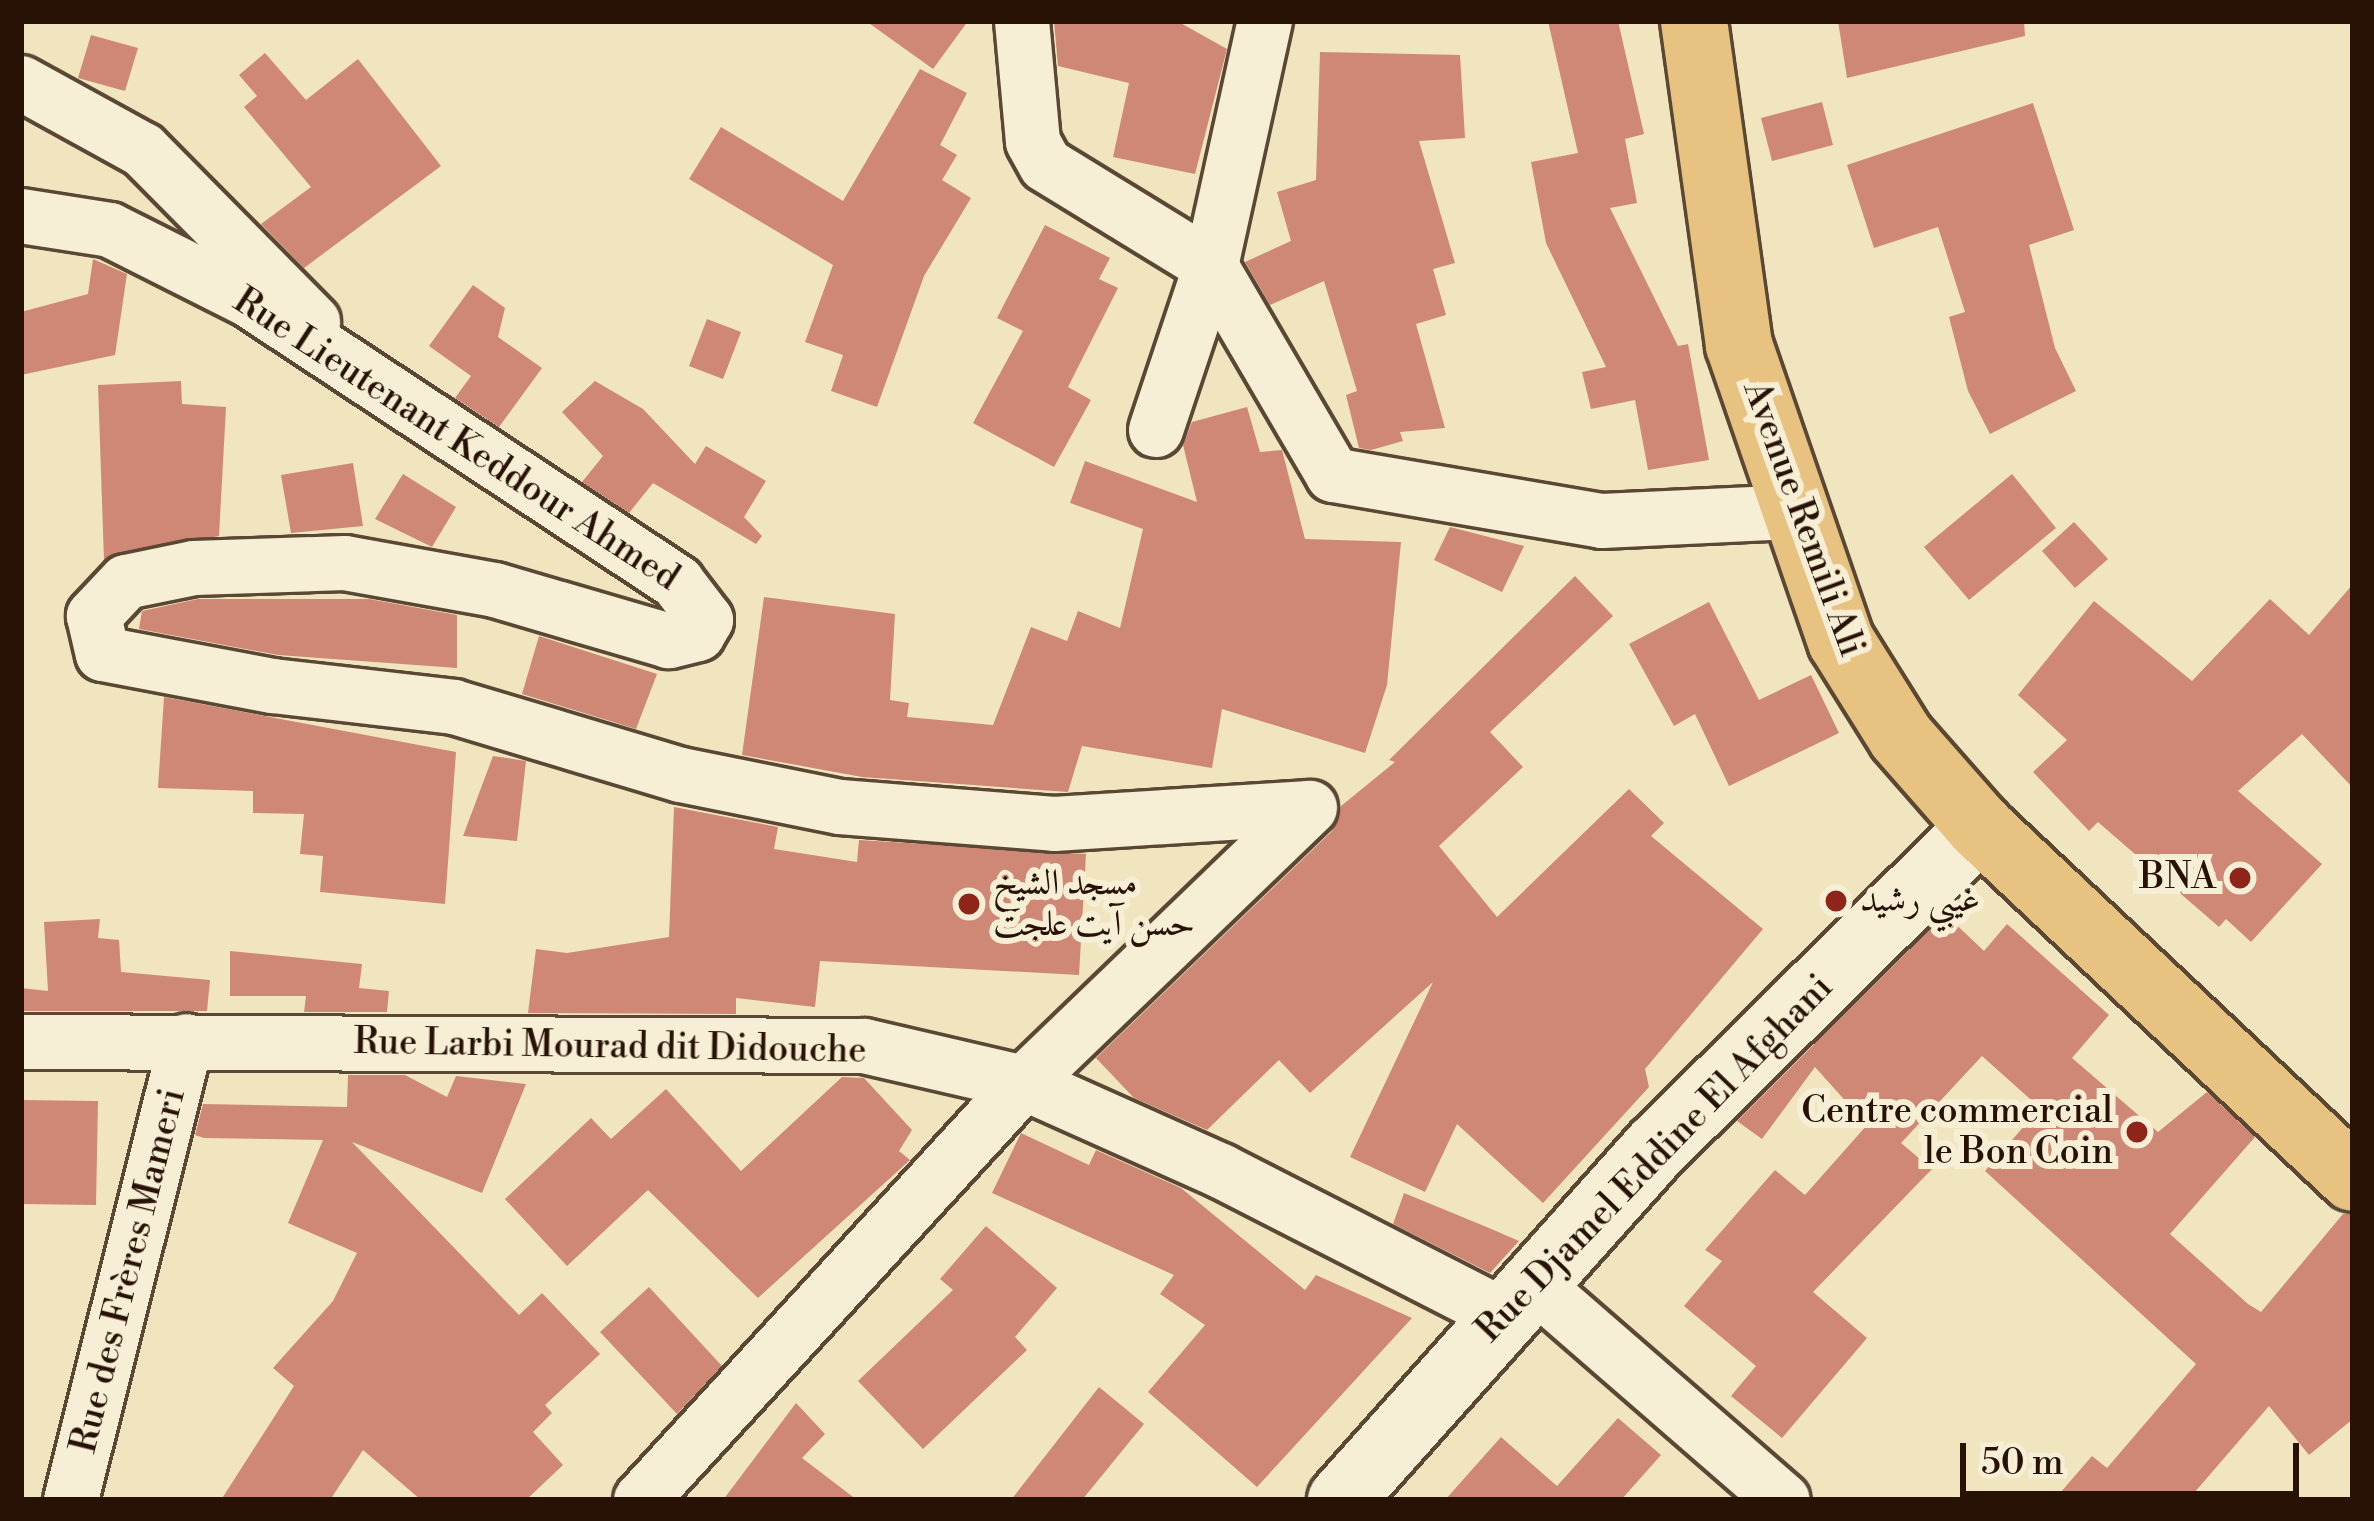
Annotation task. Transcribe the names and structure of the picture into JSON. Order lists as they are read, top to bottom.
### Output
{
  "streets": {
    "main road": ["Avenue Remili Ali", "Rue Djamel Eddine El Afghani"],
    "street": ["Rue Lieutenant Keddour Ahmed", "Rue Larbi Mourad dit Didouche", "Rue des Frères Mameri"]
  },
  "crossings": [
    ["Rue Lieutenant Keddour Ahmed", "Rue Larbi Mourad dit Didouche"],
    ["Avenue Remili Ali", "Rue Djamel Eddine El Afghani"],
    ["Rue Larbi Mourad dit Didouche", "Rue Djamel Eddine El Afghani"],
    ["Rue Larbi Mourad dit Didouche", "Rue des Frères Mameri"]
  ],
  "places": [
    "BNA",
    "غيبي رشيد",
    "مسجد الشيخ حسن آيت علجت",
    "Centre commercial le Bon Coin"
  ],
  "scale_bar": "50 m"
}
